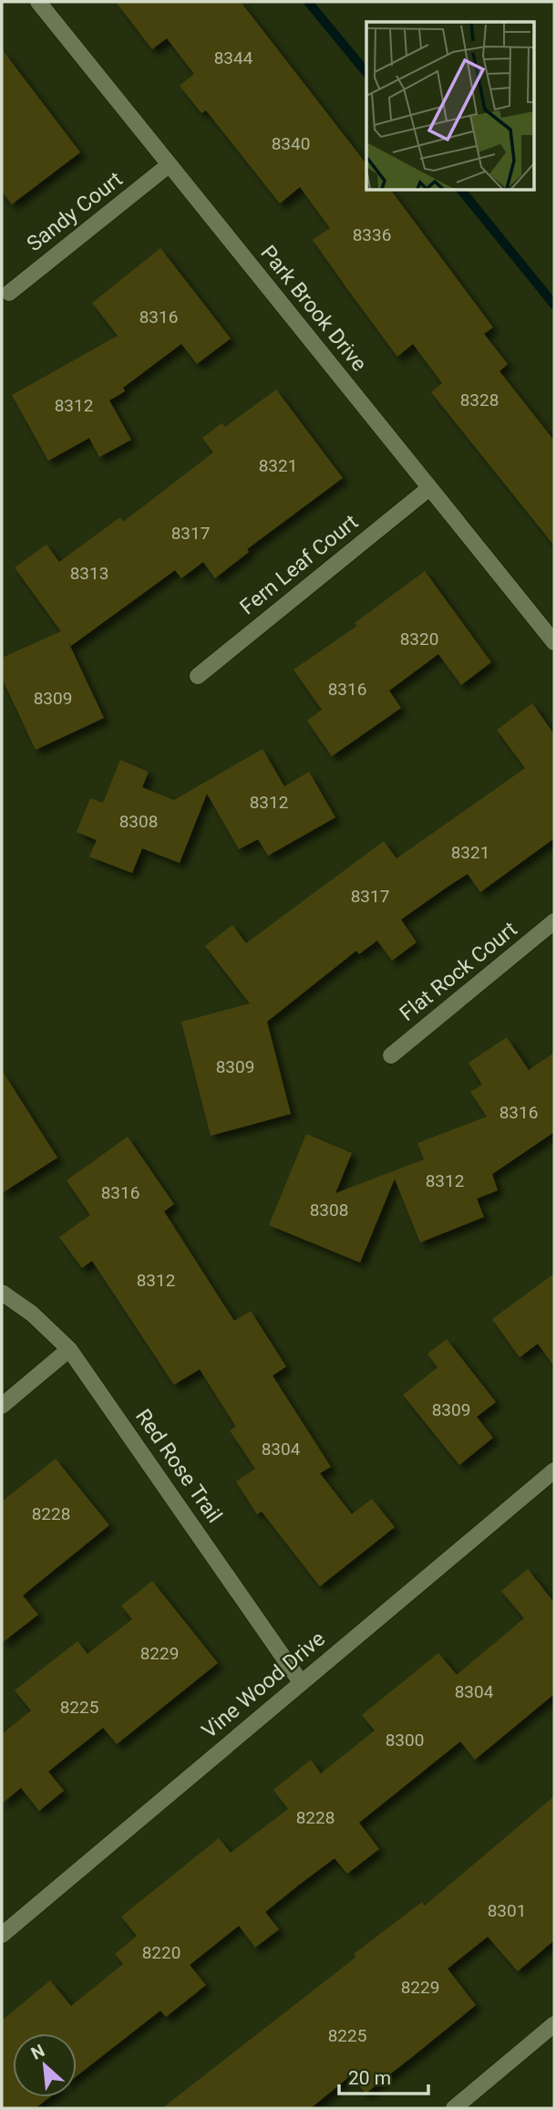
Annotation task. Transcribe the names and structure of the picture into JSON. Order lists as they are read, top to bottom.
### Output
{
  "streets": {
    "street": [
      "Sandy Court",
      "Park Brook Drive",
      "Fern Leaf Court",
      "Flat Rock Court",
      "Red Rose Trail",
      "Vine Wood Drive"
    ]
  },
  "crossings": [
    ["Sandy Court", "Park Brook Drive"],
    ["Park Brook Drive", "Fern Leaf Court"],
    ["Red Rose Trail", "Vine Wood Drive"]
  ],
  "house_numbers": [
    "8344",
    "8340",
    "8336",
    "8316",
    "8328",
    "8312",
    "8321",
    "8317",
    "8313",
    "8320",
    "8316",
    "8309",
    "8312",
    "8308",
    "8321",
    "8317",
    "8309",
    "8316",
    "8312",
    "8316",
    "8308",
    "8312",
    "8309",
    "8304",
    "8228",
    "8229",
    "8304",
    "8225",
    "8300",
    "8228",
    "8301",
    "8220",
    "8229",
    "8225"
  ],
  "scale_bar": "20 m",
  "north": "top left"
}
